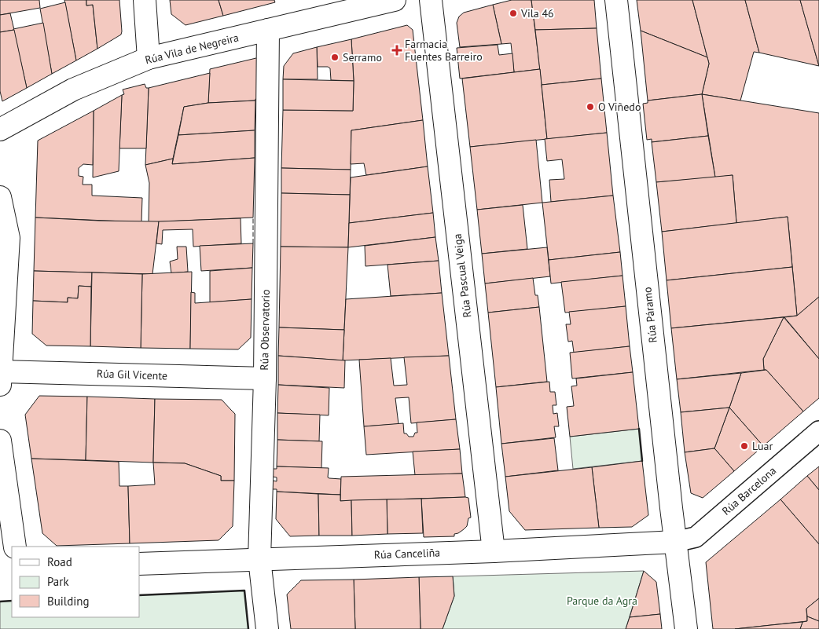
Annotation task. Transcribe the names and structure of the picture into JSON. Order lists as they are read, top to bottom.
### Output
{
  "streets": {
    "street": [
      "Rúa Vila de Negreira",
      "Rúa Pascual Veiga",
      "Rúa Páramo",
      "Rúa Observatorio",
      "Rúa Gil Vicente",
      "Rúa Barcelona",
      "Rúa Canceliña"
    ]
  },
  "crossings": [
    ["Rúa Vila de Negreira", "Rúa Observatorio"],
    ["Rúa Pascual Veiga", "Rúa Canceliña"],
    ["Rúa Páramo", "Rúa Barcelona"],
    ["Rúa Páramo", "Rúa Canceliña"],
    ["Rúa Observatorio", "Rúa Gil Vicente"],
    ["Rúa Observatorio", "Rúa Canceliña"],
    ["Rúa Barcelona", "Rúa Canceliña"]
  ],
  "parks": ["Parque da Agra"],
  "places": {
    "other": [
      "Vila 46",
      "Serramo",
      "O Viñedo",
      "Luar"
    ],
    "health": ["Farmacia Fuentes Barreiro"]
  },
  "legend": ["Road", "Park", "Building"]
}
